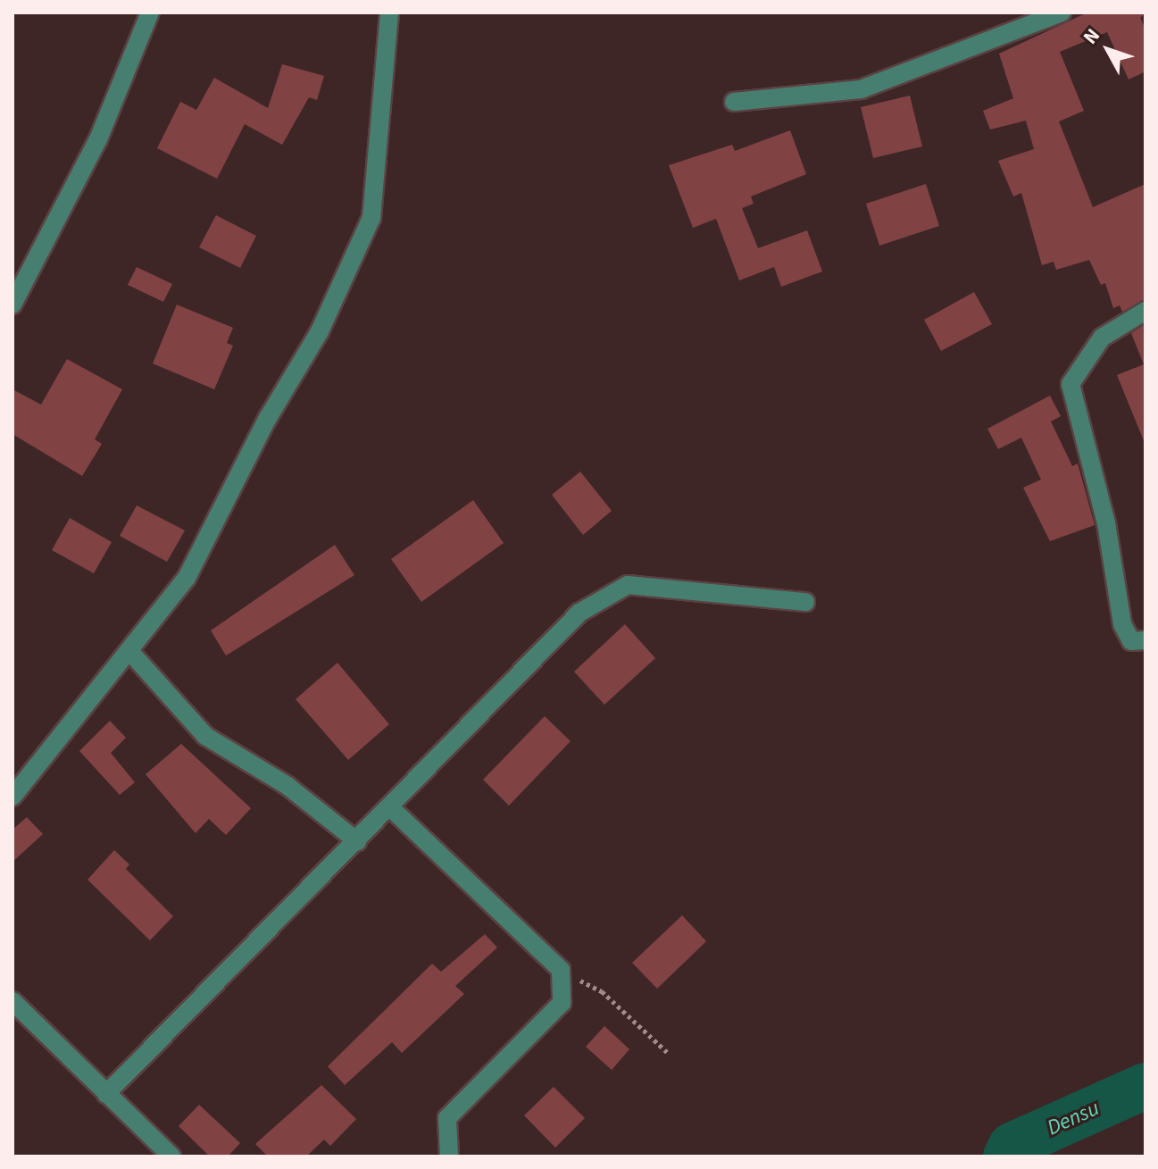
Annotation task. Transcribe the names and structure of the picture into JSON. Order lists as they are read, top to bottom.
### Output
{
  "water": ["Densu"],
  "north": "top left"
}
